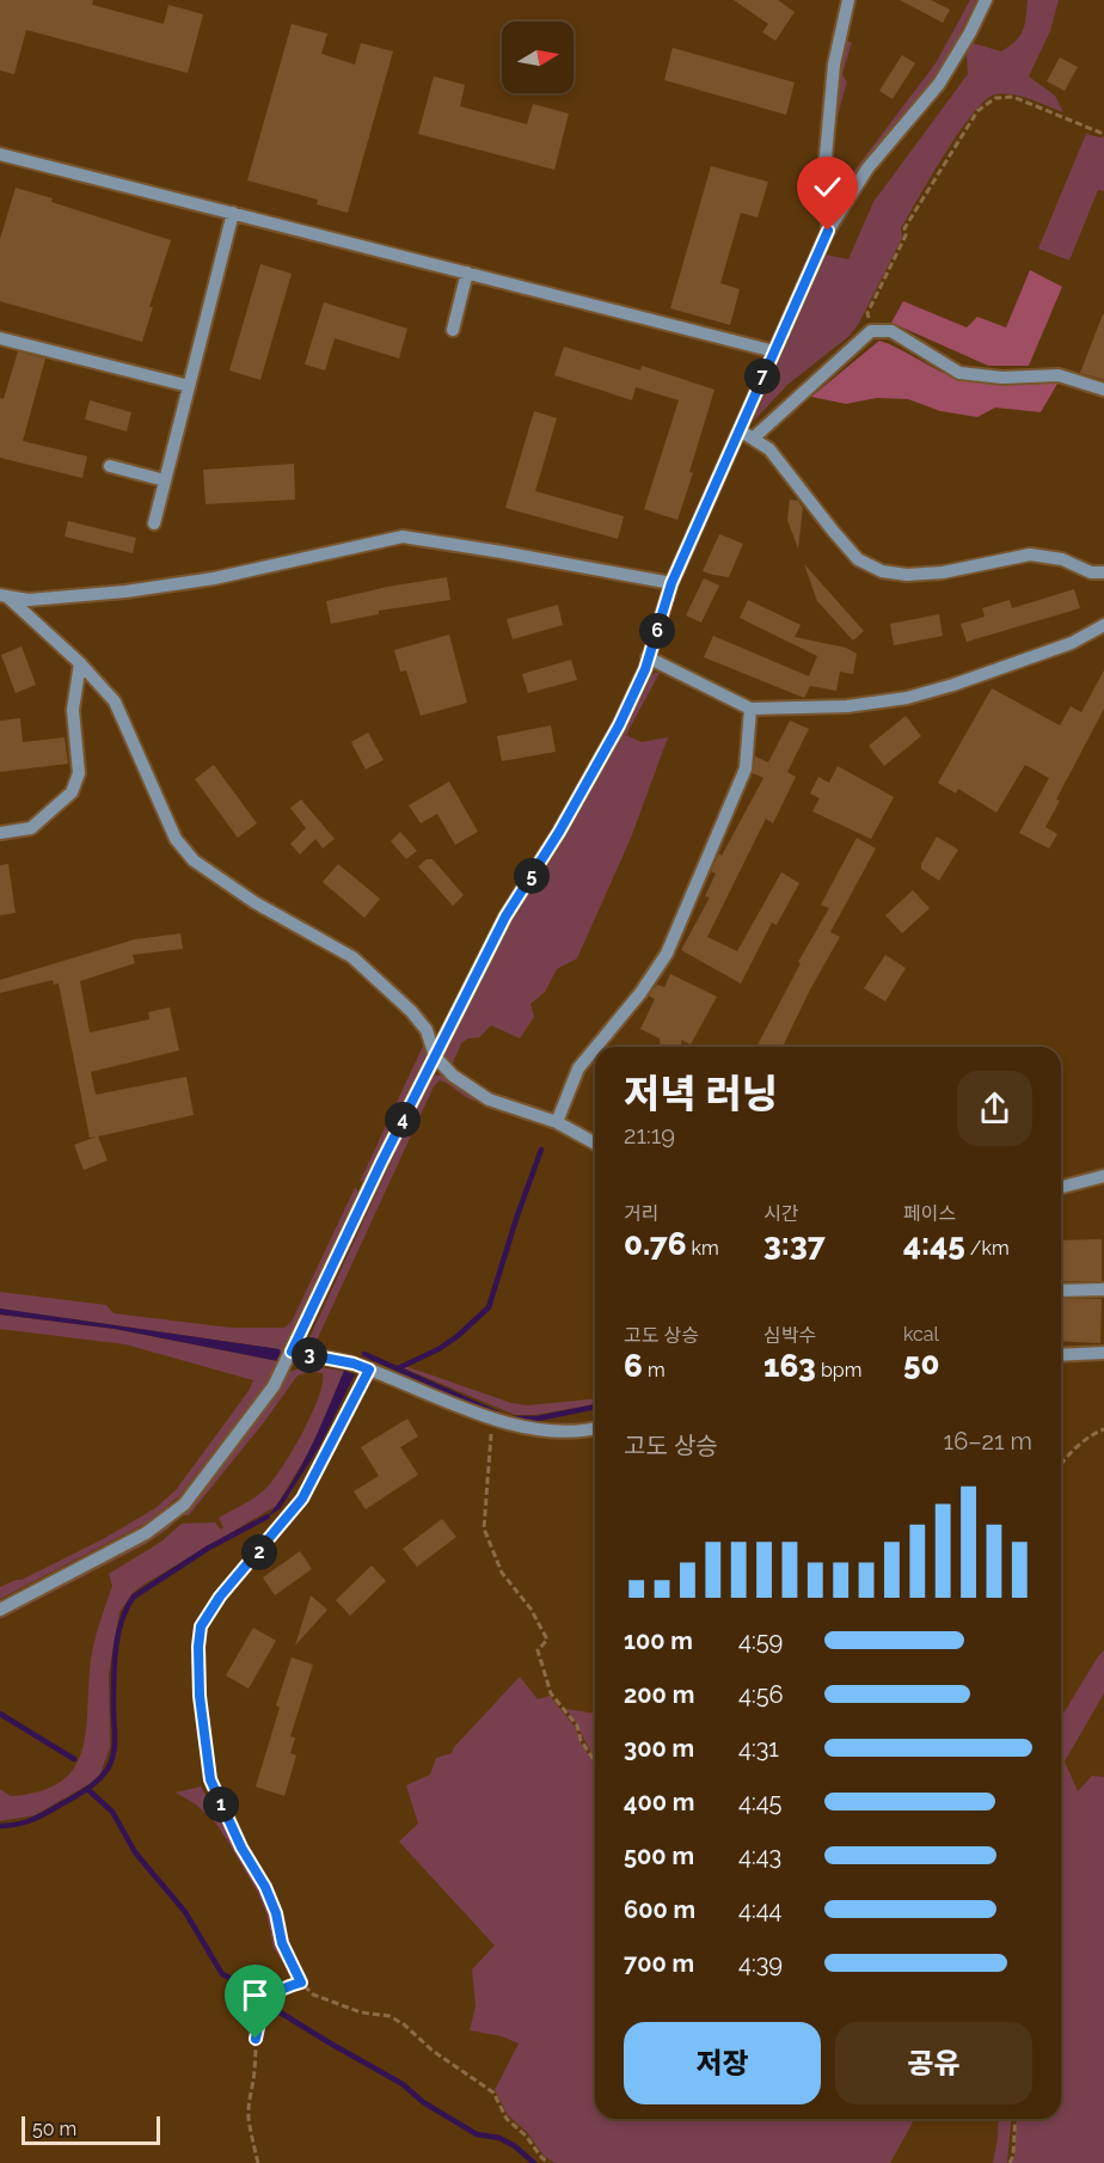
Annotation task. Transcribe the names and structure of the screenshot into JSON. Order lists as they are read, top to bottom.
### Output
{
  "scale_bar": "50 m",
  "north": "right",
  "page": {
    "pins": [
      "7",
      "6",
      "5",
      "4",
      "3",
      "2",
      "1"
    ],
    "heading": ["저녁 러닝", "21:19"],
    "stats": [
      ["거리", "0.76 km"],
      ["시간", "3:37"],
      ["페이스", "4:45 /km"],
      ["고도 상승", "6 m"],
      ["심박수", "163 bpm"],
      ["kcal", "50"]
    ],
    "chart": ["고도 상승", "16–21 m"],
    "list": [
      {
        "name": "100 m",
        "note": "4:59"
      },
      {
        "name": "200 m",
        "note": "4:56"
      },
      {
        "name": "300 m",
        "note": "4:31"
      },
      {
        "name": "400 m",
        "note": "4:45"
      },
      {
        "name": "500 m",
        "note": "4:43"
      },
      {
        "name": "600 m",
        "note": "4:44"
      },
      {
        "name": "700 m",
        "note": "4:39"
      }
    ],
    "buttons": ["저장", "공유"],
    "scale": "50 m"
  }
}
